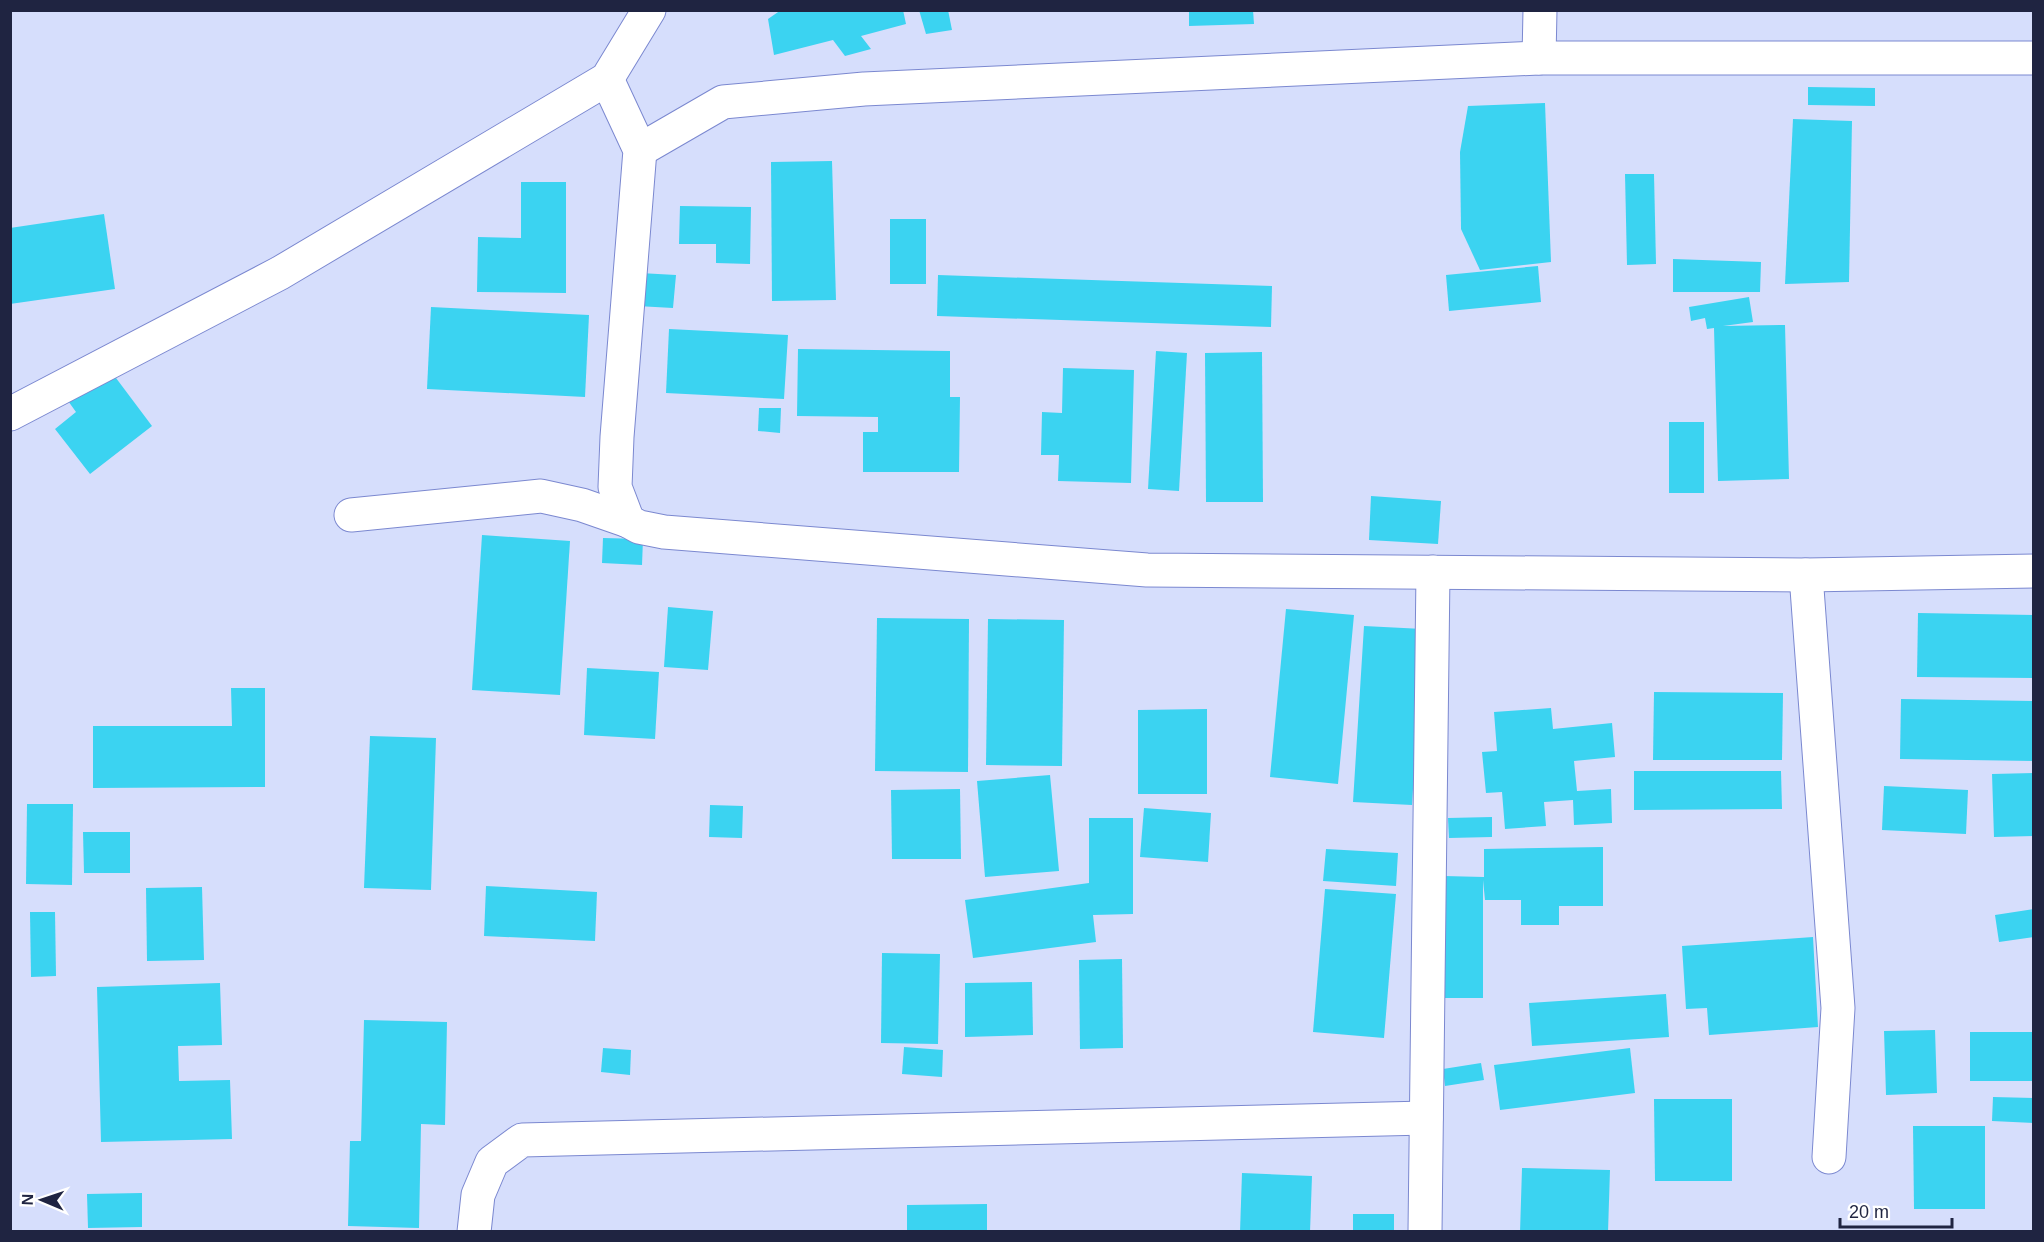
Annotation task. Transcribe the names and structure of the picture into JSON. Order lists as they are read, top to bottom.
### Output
{
  "scale_bar": "20 m",
  "north": "left"
}
